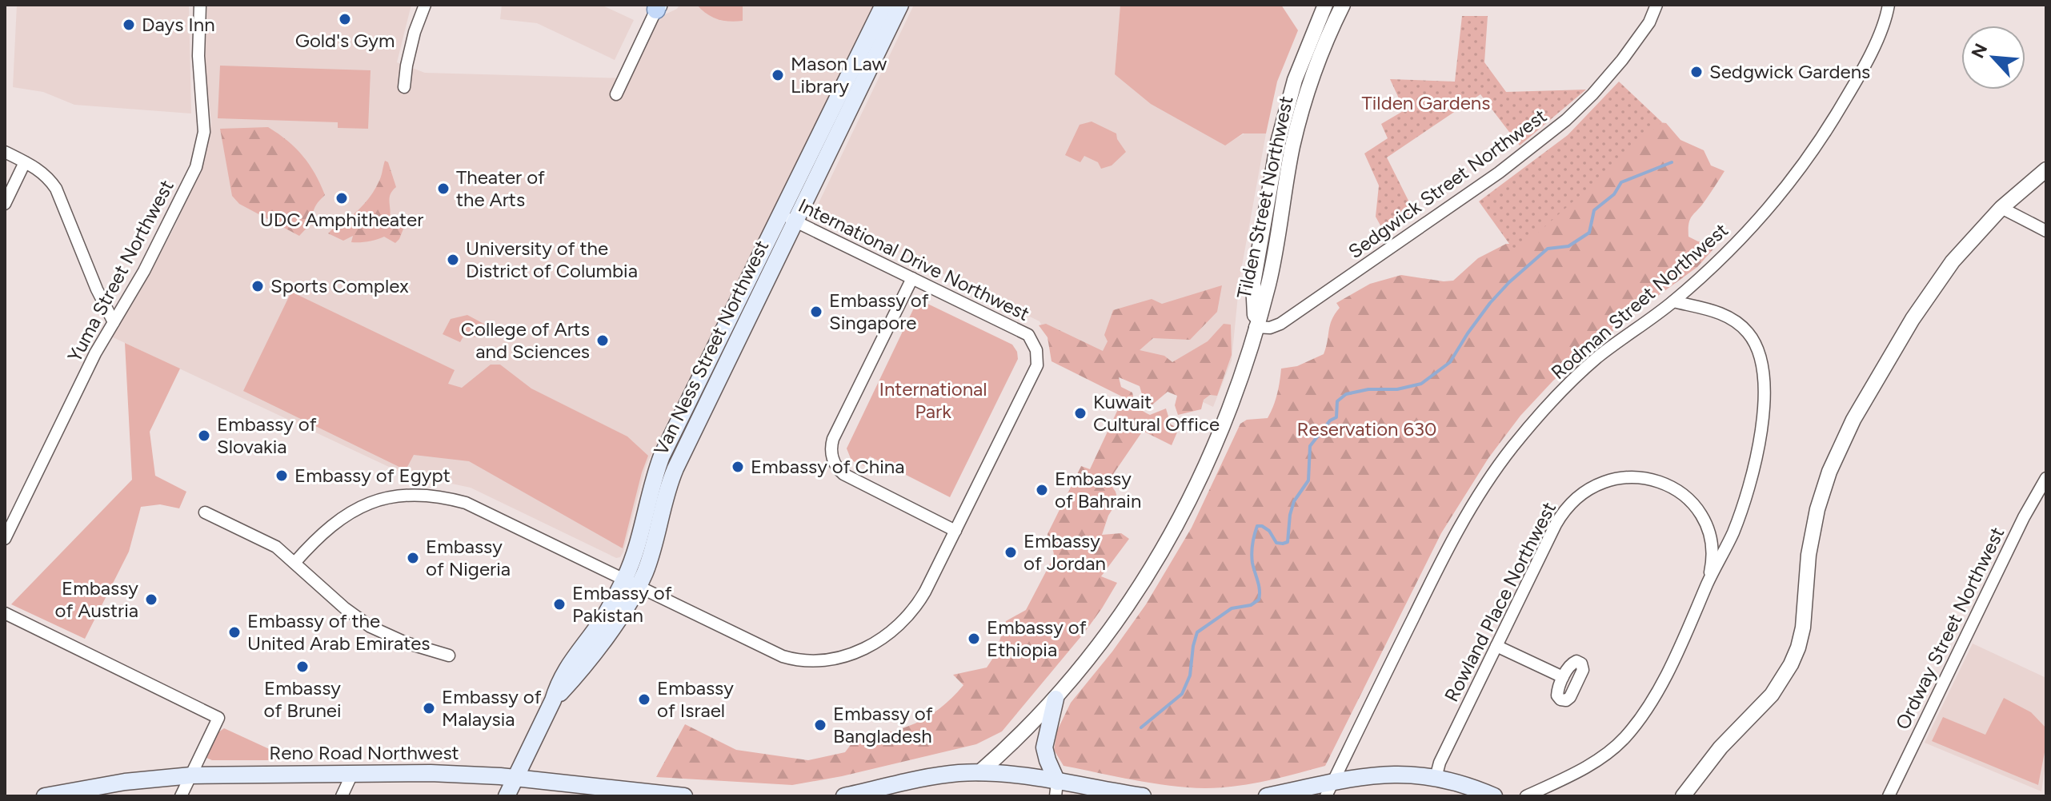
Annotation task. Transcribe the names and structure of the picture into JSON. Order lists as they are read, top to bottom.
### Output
{
  "streets": {
    "main road": ["Van Ness Street Northwest", "Reno Road Northwest"],
    "street": [
      "Sedgwick Street Northwest",
      "Tilden Street Northwest",
      "International Drive Northwest",
      "Yuma Street Northwest",
      "Rodman Street Northwest",
      "Rowland Place Northwest",
      "Ordway Street Northwest"
    ]
  },
  "crossings": [
    ["Sedgwick Street Northwest", "Tilden Street Northwest"],
    ["International Drive Northwest", "Van Ness Street Northwest"],
    ["Van Ness Street Northwest", "Reno Road Northwest"]
  ],
  "parks": ["Tilden Gardens", "International Park", "Reservation 630"],
  "places": [
    "Gold's Gym",
    "Days Inn",
    "Sedgwick Gardens",
    "Mason Law Library",
    "Theater of the Arts",
    "UDC Amphitheater",
    "University of the District of Columbia",
    "Sports Complex",
    "Embassy of Singapore",
    "College of Arts and Sciences",
    "Kuwait Cultural Office",
    "Embassy of Slovakia",
    "Embassy of China",
    "Embassy of Egypt",
    "Embassy of Bahrain",
    "Embassy of Jordan",
    "Embassy of Nigeria",
    "Embassy of Austria",
    "Embassy of Pakistan",
    "Embassy of the United Arab Emirates",
    "Embassy of Ethiopia",
    "Embassy of Brunei",
    "Embassy of Israel",
    "Embassy of Malaysia",
    "Embassy of Bangladesh"
  ],
  "north": "top left"
}
